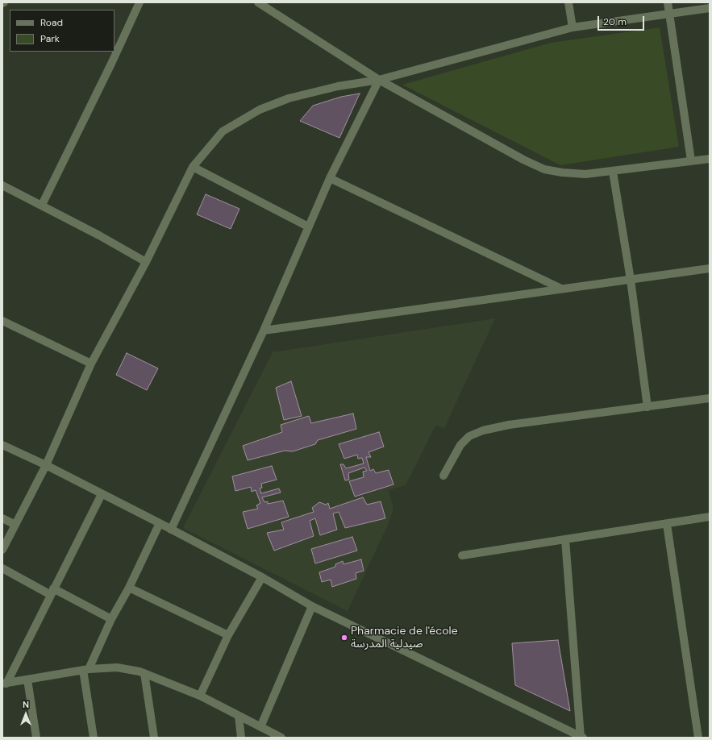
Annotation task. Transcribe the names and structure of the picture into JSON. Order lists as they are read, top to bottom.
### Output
{
  "places": ["Pharmacie de l'école صيدلية المدرسة"],
  "legend": ["Road", "Park"],
  "scale_bar": "20 m",
  "north": "top"
}
